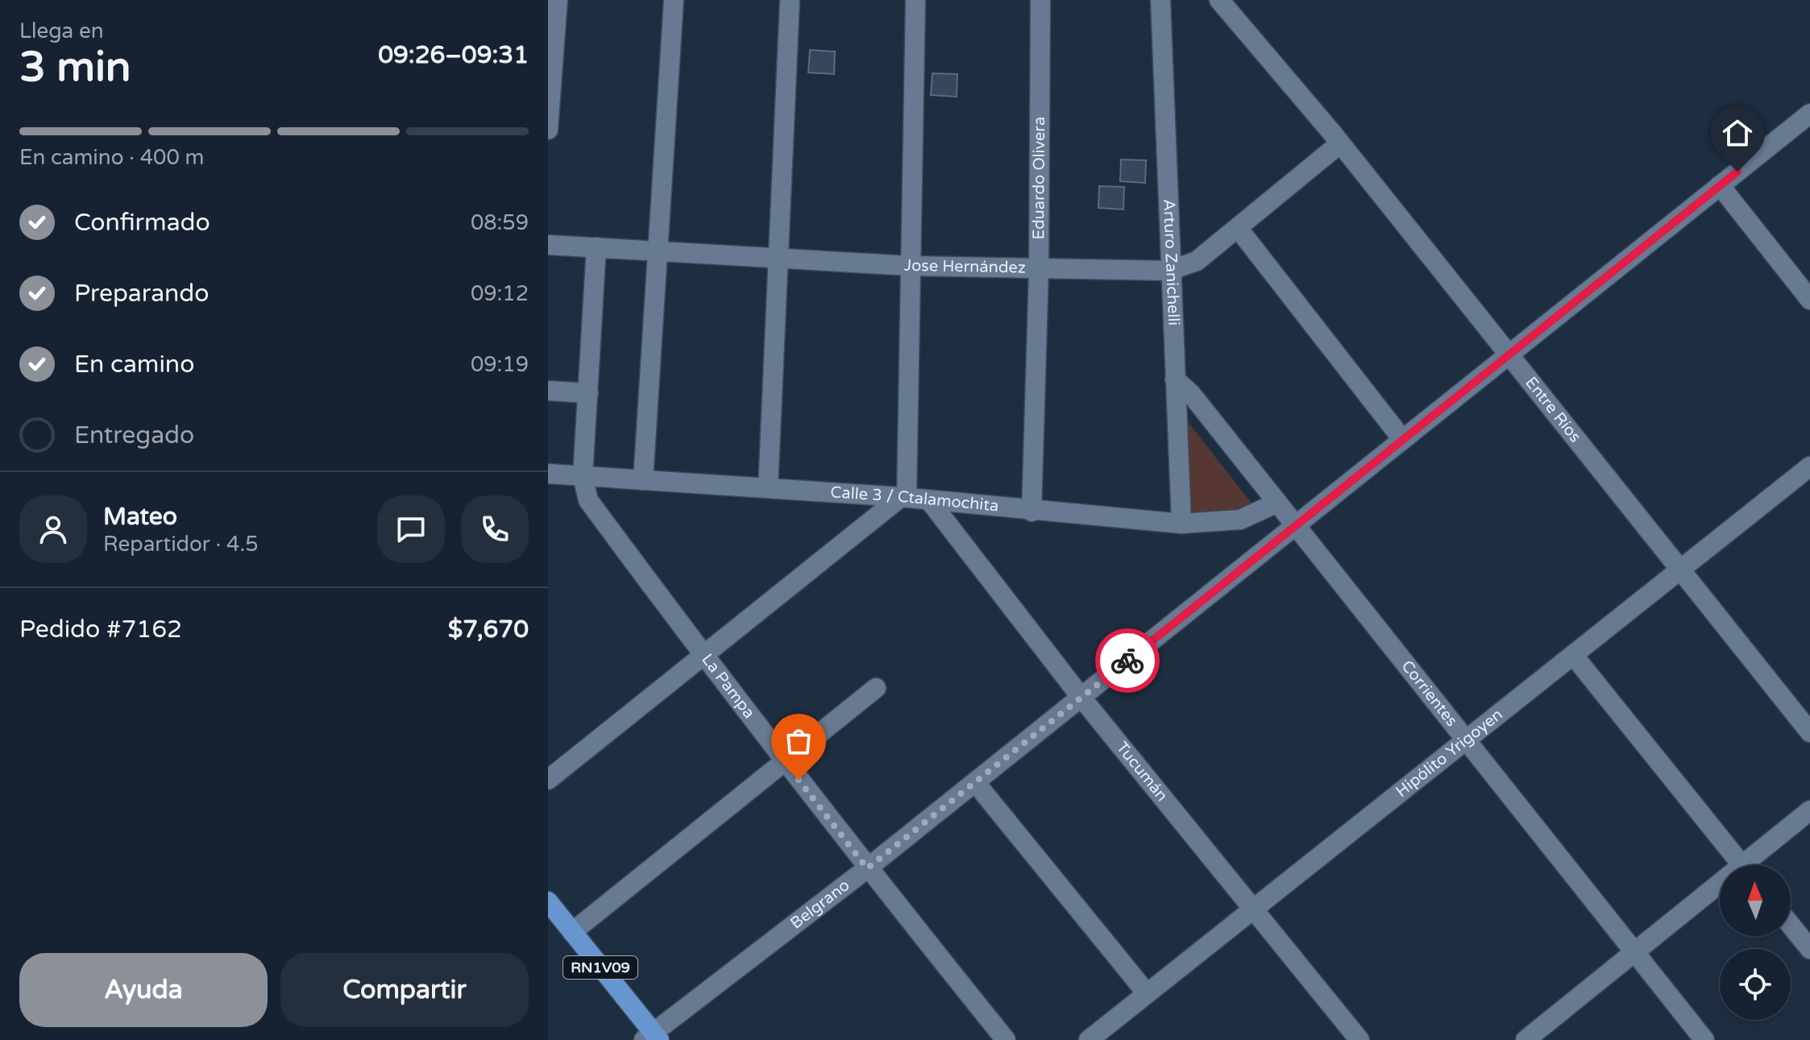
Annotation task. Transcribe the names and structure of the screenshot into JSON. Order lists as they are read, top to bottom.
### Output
{
  "streets": {
    "main road": ["RN1V09"],
    "street": [
      "Eduardo Olivera",
      "Arturo Zanichelli",
      "Jose Hernández",
      "Entre Ríos",
      "Calle 3 / Ctalamochita",
      "La Pampa",
      "Corrientes",
      "Hipólito Yrigoyen",
      "Tucumán",
      "Belgrano"
    ]
  },
  "crossings": [
    ["Eduardo Olivera", "Jose Hernández"],
    ["Eduardo Olivera", "Calle 3 / Ctalamochita"],
    ["Arturo Zanichelli", "Jose Hernández"],
    ["Arturo Zanichelli", "Calle 3 / Ctalamochita"],
    ["Arturo Zanichelli", "Corrientes"],
    ["Jose Hernández", "Entre Ríos"],
    ["Entre Ríos", "Hipólito Yrigoyen"],
    ["Entre Ríos", "Belgrano"],
    ["Calle 3 / Ctalamochita", "La Pampa"],
    ["Calle 3 / Ctalamochita", "Corrientes"],
    ["Calle 3 / Ctalamochita", "Tucumán"],
    ["La Pampa", "Belgrano"],
    ["Corrientes", "Hipólito Yrigoyen"],
    ["Corrientes", "Belgrano"],
    ["Hipólito Yrigoyen", "Tucumán"],
    ["Tucumán", "Belgrano"],
    ["Belgrano", "RN1V09"]
  ],
  "north": "top",
  "page": {
    "heading": ["3 min", "Llega en", "09:26–09:31"],
    "panel": [
      "Mateo",
      "Repartidor · 4.5",
      "Pedido #7162",
      "$7,670"
    ],
    "bar": "En camino · 400 m",
    "list": [
      ["Confirmado", "08:59"],
      ["Preparando", "09:12"],
      ["En camino", "09:19"],
      "Entregado"
    ],
    "buttons": ["Ayuda", "Compartir"]
  }
}
